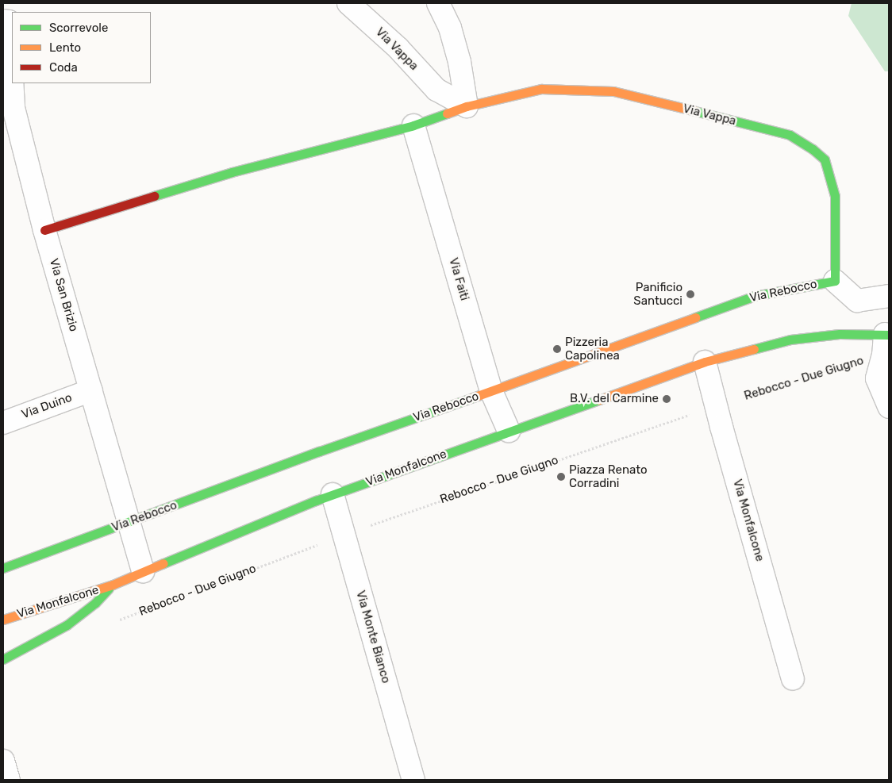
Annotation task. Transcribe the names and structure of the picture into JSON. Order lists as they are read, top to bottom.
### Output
{
  "streets": {
    "street": [
      "Via Vappa",
      "Via Faiti",
      "Via Rebocco",
      "Via San Brizio",
      "Via Duino",
      "Via Monfalcone",
      "Via Monte Bianco"
    ],
    "path": ["Rebocco - Due Giugno"]
  },
  "crossings": [
    ["Via Vappa", "Via Faiti"],
    ["Via Vappa", "Via Rebocco"],
    ["Via Vappa", "Via San Brizio"],
    ["Via Faiti", "Via Rebocco"],
    ["Via Faiti", "Via Monfalcone"],
    ["Via Rebocco", "Via San Brizio"],
    ["Via San Brizio", "Via Duino"],
    ["Via San Brizio", "Via Monfalcone"],
    ["Rebocco - Due Giugno", "Via Monfalcone"],
    ["Rebocco - Due Giugno", "Via Monte Bianco"],
    ["Via Monfalcone", "Via Monte Bianco"]
  ],
  "places": [
    "Panificio Santucci",
    "Pizzeria Capolinea",
    "B.V. del Carmine",
    "Piazza Renato Corradini"
  ],
  "legend": ["Scorrevole", "Lento", "Coda"]
}
